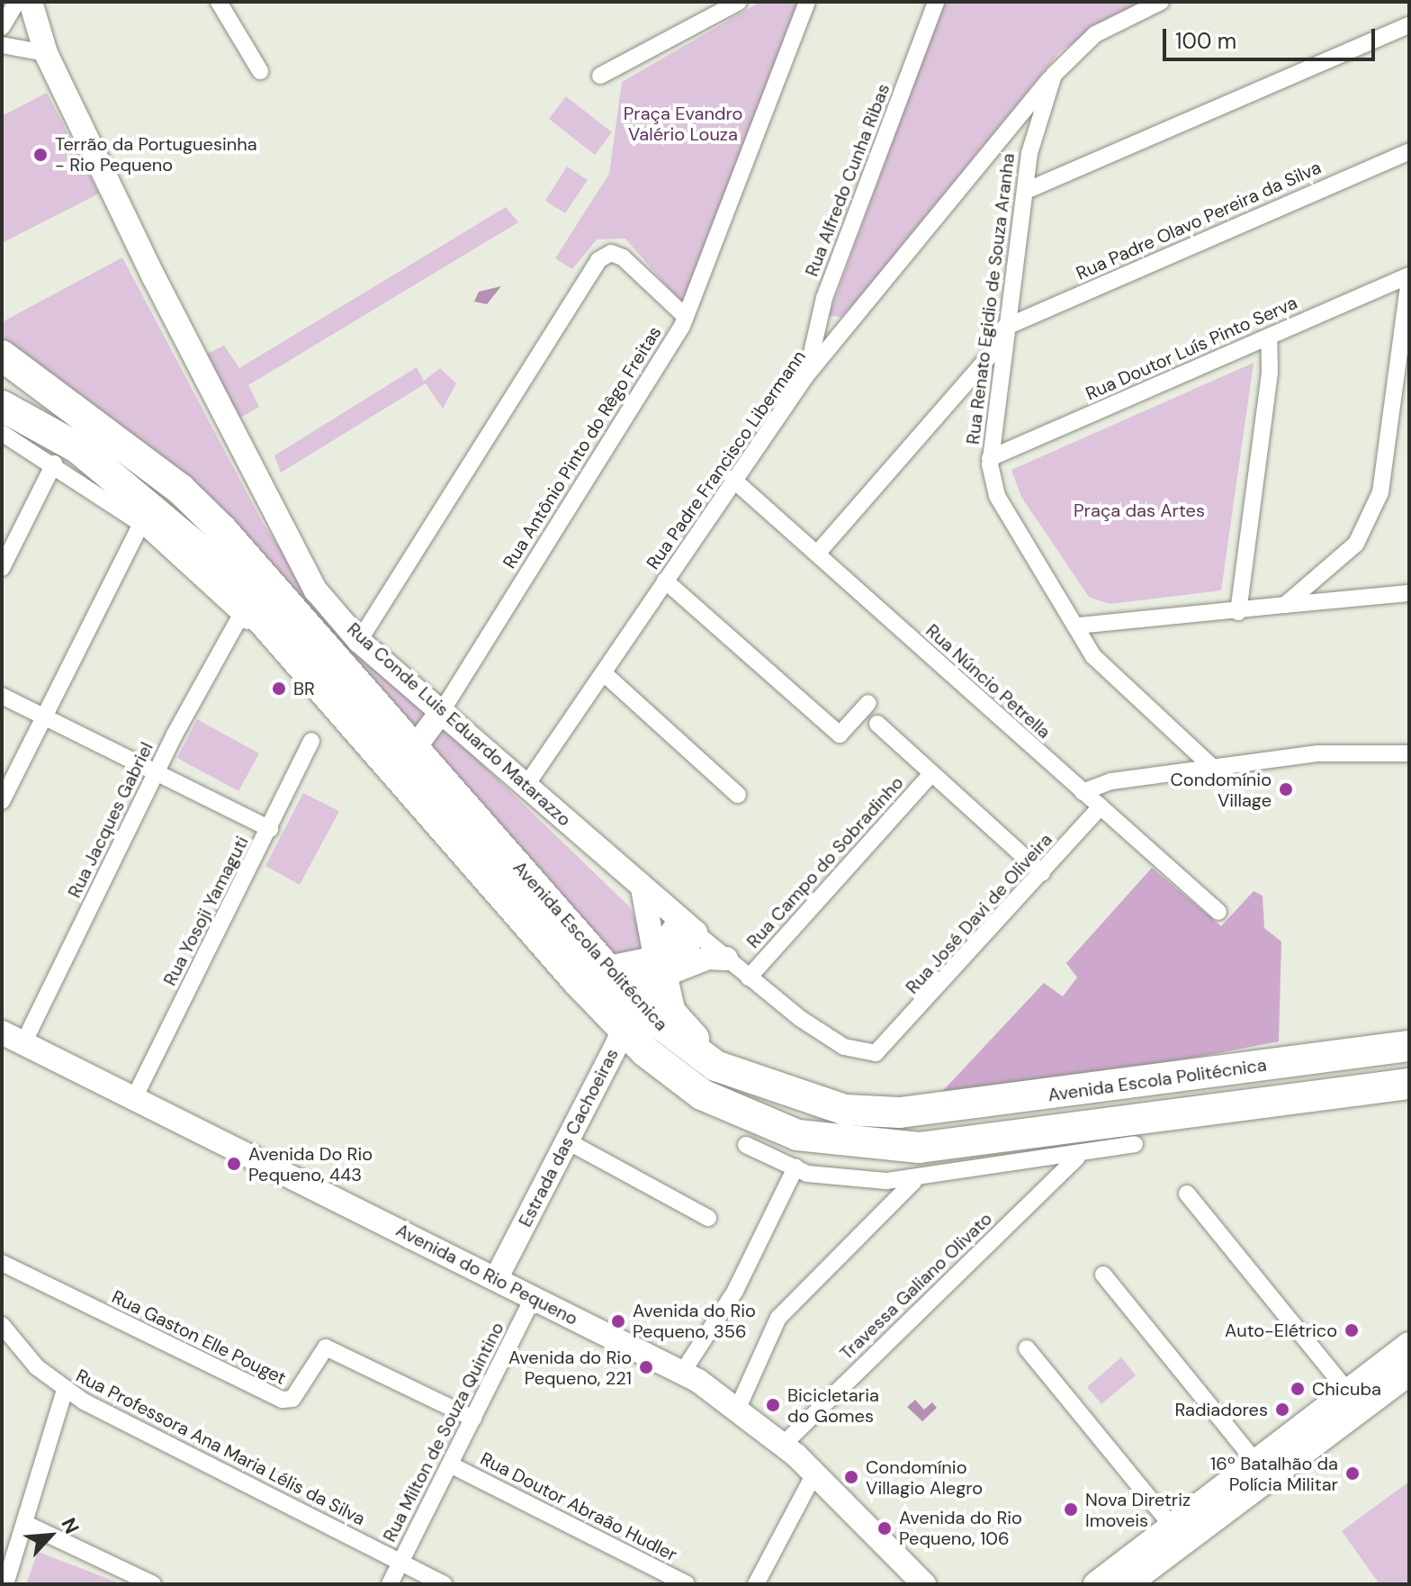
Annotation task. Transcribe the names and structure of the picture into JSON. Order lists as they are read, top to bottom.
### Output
{
  "streets": {
    "highway": ["Avenida Escola Politécnica"],
    "street": [
      "Rua Alfredo Cunha Ribas",
      "Rua Padre Olavo Pereira da Silva",
      "Rua Renato Egidio de Souza Aranha",
      "Rua Doutor Luís Pinto Serva",
      "Rua Antônio Pinto do Rêgo Freitas",
      "Rua Padre Francisco Libermann",
      "Rua Núncio Petrella",
      "Rua Conde Luis Eduardo Matarazzo",
      "Rua Jacques Gabriel",
      "Rua Campo do Sobradinho",
      "Rua Yosoji Yamaguti",
      "Rua José Davi de Oliveira",
      "Estrada das Cachoeiras",
      "Avenida do Rio Pequeno",
      "Travessa Galiano Olivato",
      "Rua Gaston Elle Pouget",
      "Rua Milton de Souza Quintino",
      "Rua Professora Ana Maria Lélis da Silva",
      "Rua Doutor Abraão Hudler"
    ]
  },
  "crossings": [
    ["Rua Alfredo Cunha Ribas", "Rua Padre Francisco Libermann"],
    ["Rua Padre Olavo Pereira da Silva", "Rua Renato Egidio de Souza Aranha"],
    ["Rua Renato Egidio de Souza Aranha", "Rua Doutor Luís Pinto Serva"],
    ["Rua Renato Egidio de Souza Aranha", "Rua Padre Francisco Libermann"],
    ["Rua Antônio Pinto do Rêgo Freitas", "Rua Conde Luis Eduardo Matarazzo"],
    ["Rua Padre Francisco Libermann", "Rua Núncio Petrella"],
    ["Rua Padre Francisco Libermann", "Rua Conde Luis Eduardo Matarazzo"],
    ["Rua Núncio Petrella", "Rua José Davi de Oliveira"],
    ["Rua Conde Luis Eduardo Matarazzo", "Rua Campo do Sobradinho"],
    ["Rua Conde Luis Eduardo Matarazzo", "Rua José Davi de Oliveira"],
    ["Rua Conde Luis Eduardo Matarazzo", "Estrada das Cachoeiras"],
    ["Rua Jacques Gabriel", "Avenida Escola Politécnica"],
    ["Rua Jacques Gabriel", "Avenida do Rio Pequeno"],
    ["Rua Yosoji Yamaguti", "Avenida do Rio Pequeno"],
    ["Avenida Escola Politécnica", "Estrada das Cachoeiras"],
    ["Estrada das Cachoeiras", "Avenida do Rio Pequeno"],
    ["Avenida do Rio Pequeno", "Travessa Galiano Olivato"],
    ["Avenida do Rio Pequeno", "Rua Milton de Souza Quintino"],
    ["Rua Gaston Elle Pouget", "Rua Milton de Souza Quintino"],
    ["Rua Milton de Souza Quintino", "Rua Professora Ana Maria Lélis da Silva"],
    ["Rua Milton de Souza Quintino", "Rua Doutor Abraão Hudler"]
  ],
  "parks": ["Praça Evandro Valério Louza", "Praça das Artes"],
  "places": [
    "Terrão da Portuguesinha - Rio Pequeno",
    "BR",
    "Condomínio Village",
    "Avenida Do Rio Pequeno, 443",
    "Avenida do Rio Pequeno, 356",
    "Auto-Elétrico",
    "Avenida do Rio Pequeno, 221",
    "Chicuba",
    "Bicicletaria do Gomes",
    "Radiadores",
    "16º Batalhão da Polícia Militar",
    "Condomínio Villagio Alegro",
    "Nova Diretriz Imoveis",
    "Avenida do Rio Pequeno, 106"
  ],
  "scale_bar": "100 m",
  "north": "top right"
}
